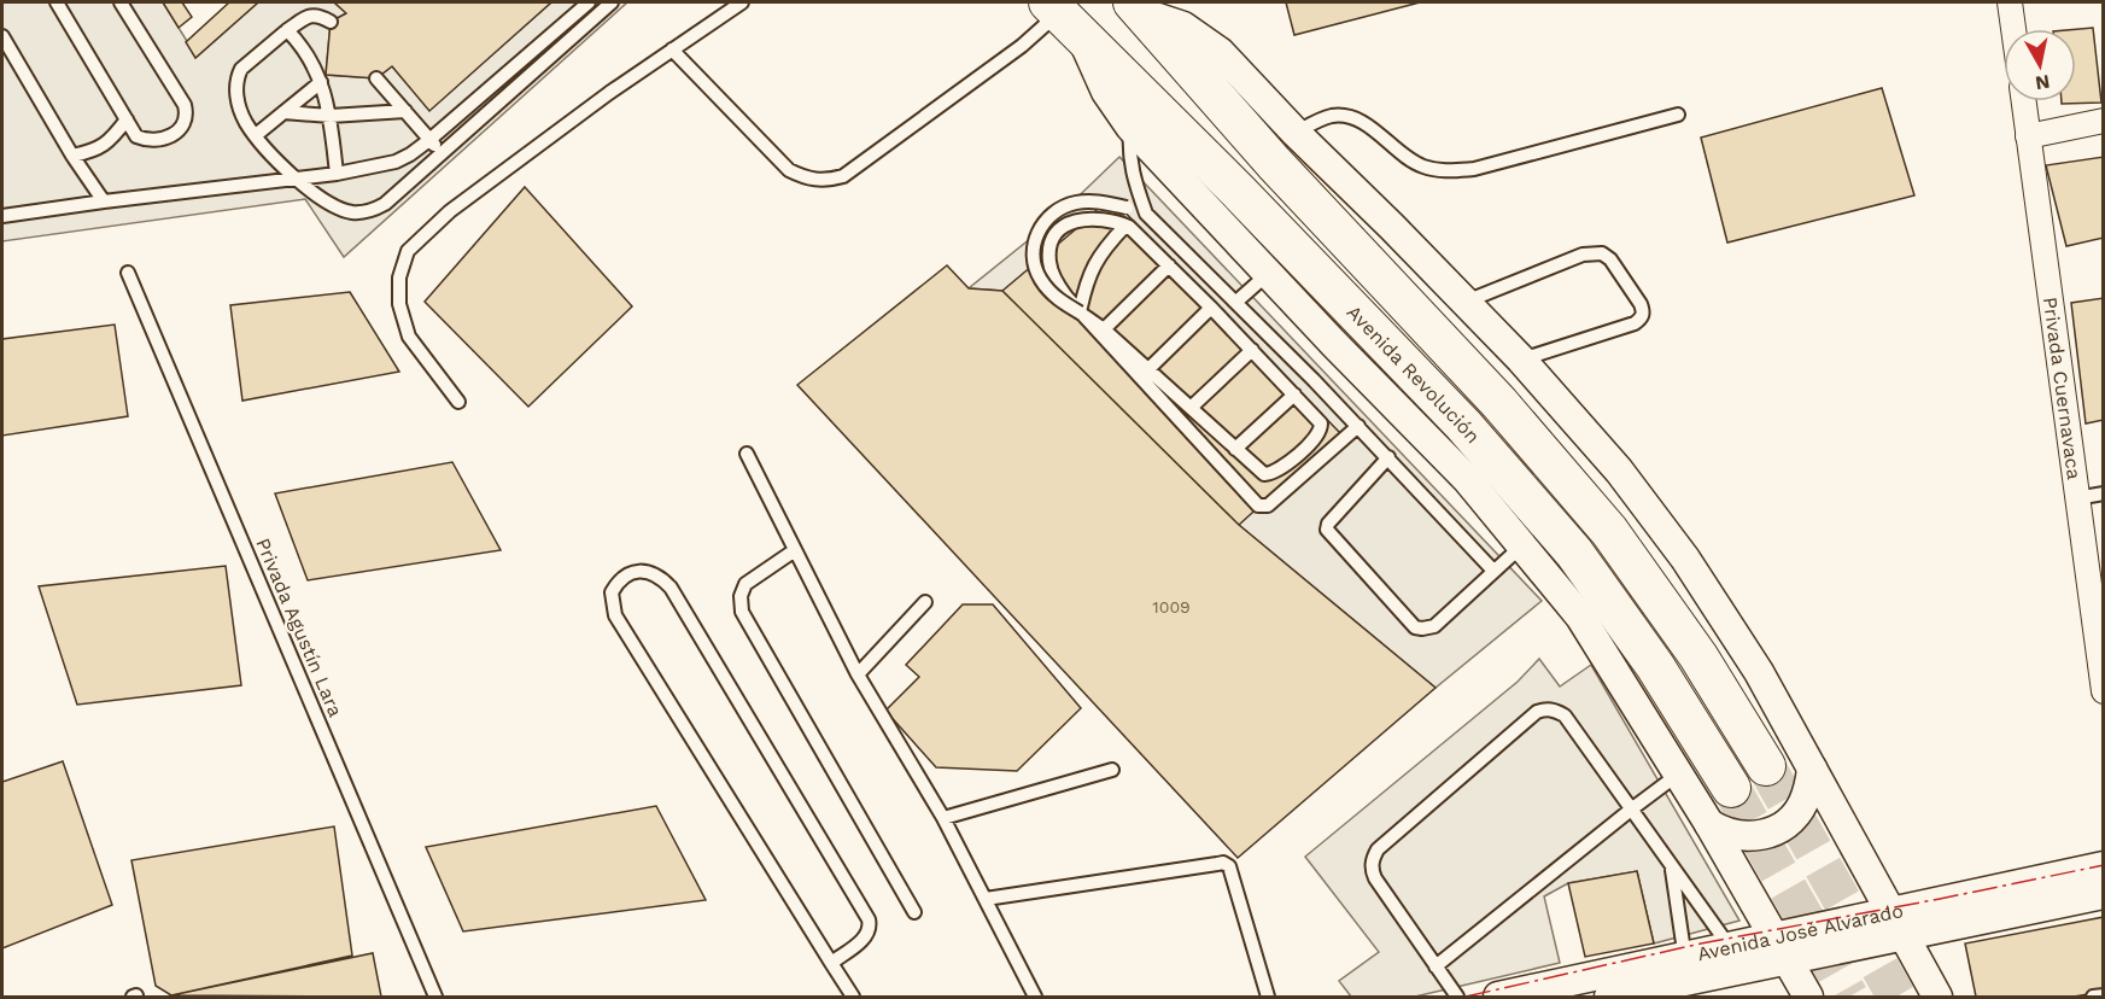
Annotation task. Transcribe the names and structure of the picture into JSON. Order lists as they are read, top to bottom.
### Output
{
  "streets": {
    "main road": ["Avenida Revolución"],
    "street": ["Privada Cuernavaca", "Avenida José Alvarado"],
    "lane": ["Privada Agustín Lara"]
  },
  "house_numbers": ["1009"],
  "north": "bottom"
}
